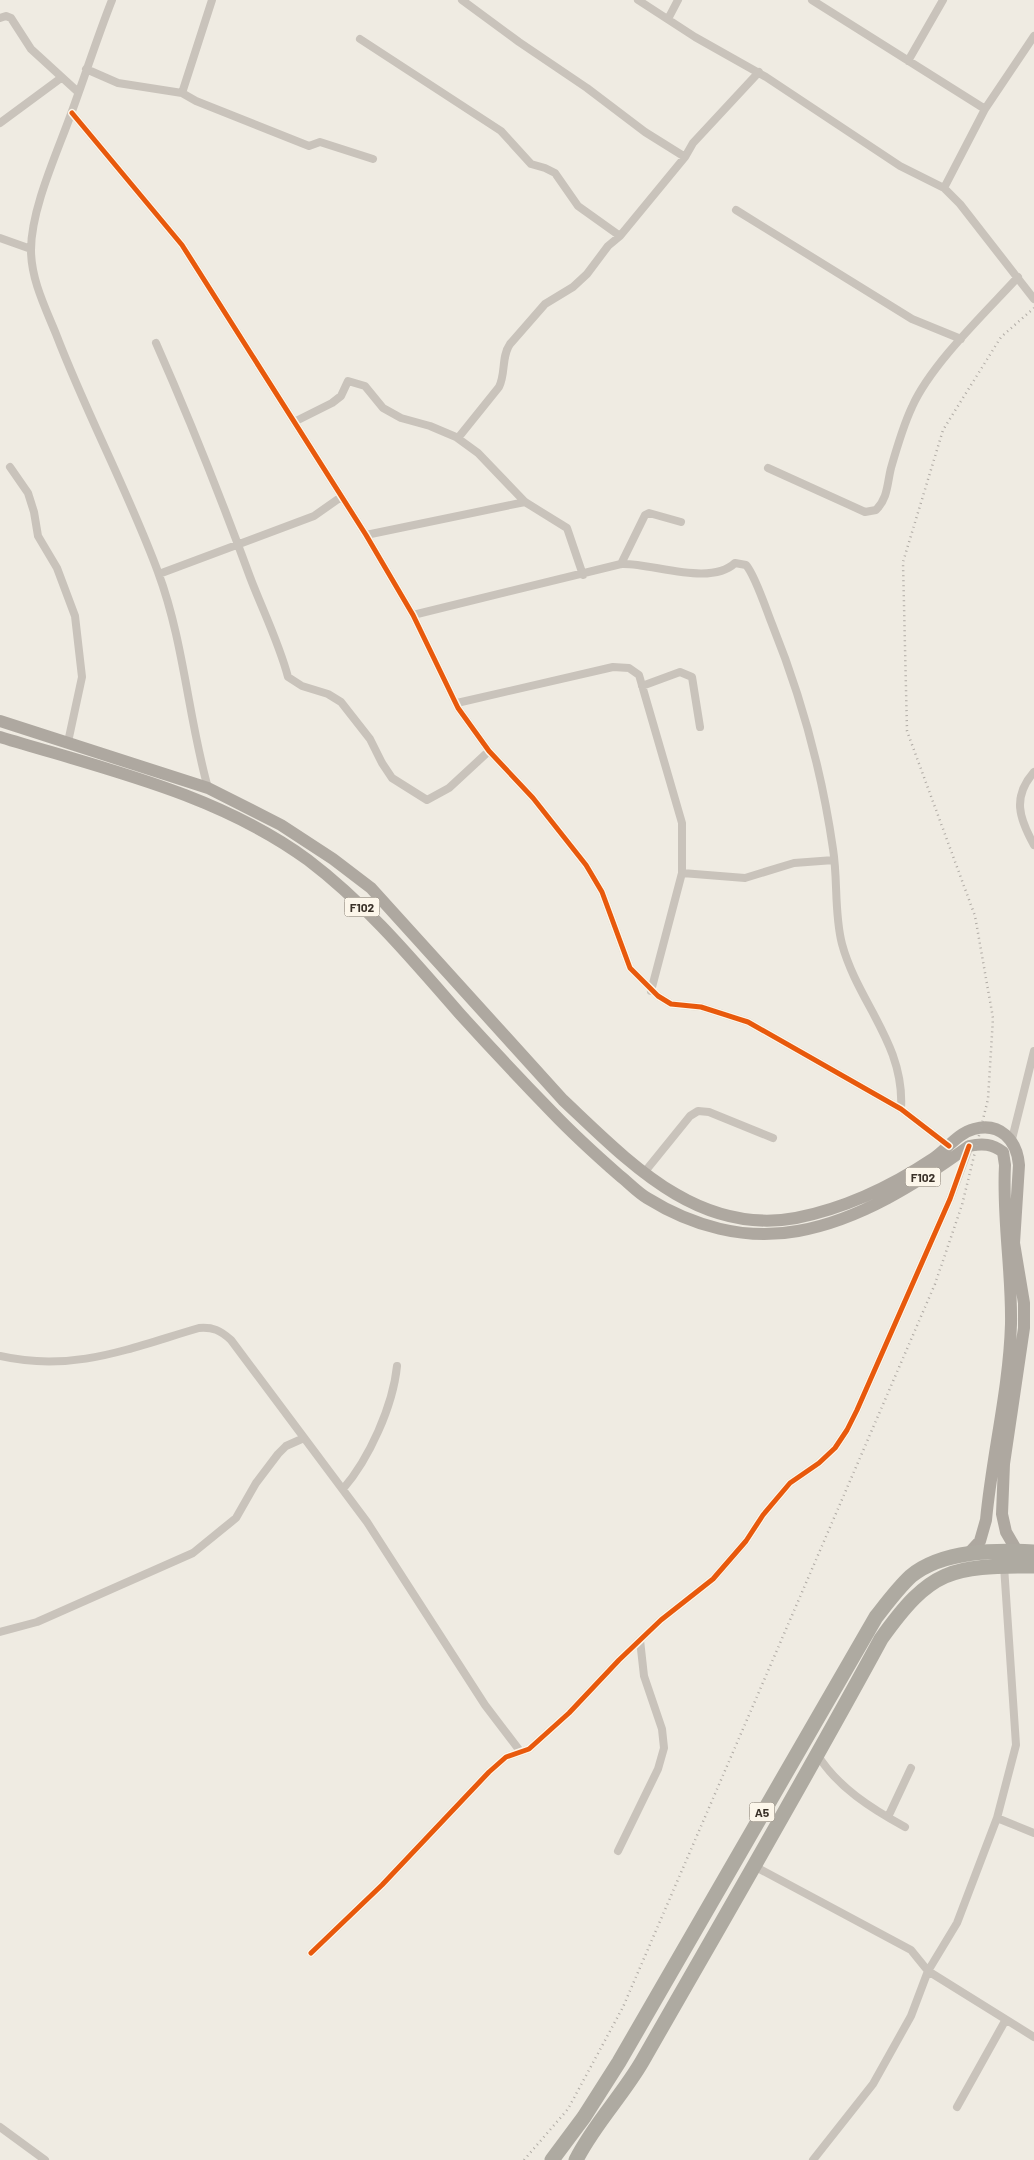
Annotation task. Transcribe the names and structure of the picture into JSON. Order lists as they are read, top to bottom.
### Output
{
  "streets": {
    "highway": ["A5"],
    "main road": ["F102"]
  }
}
